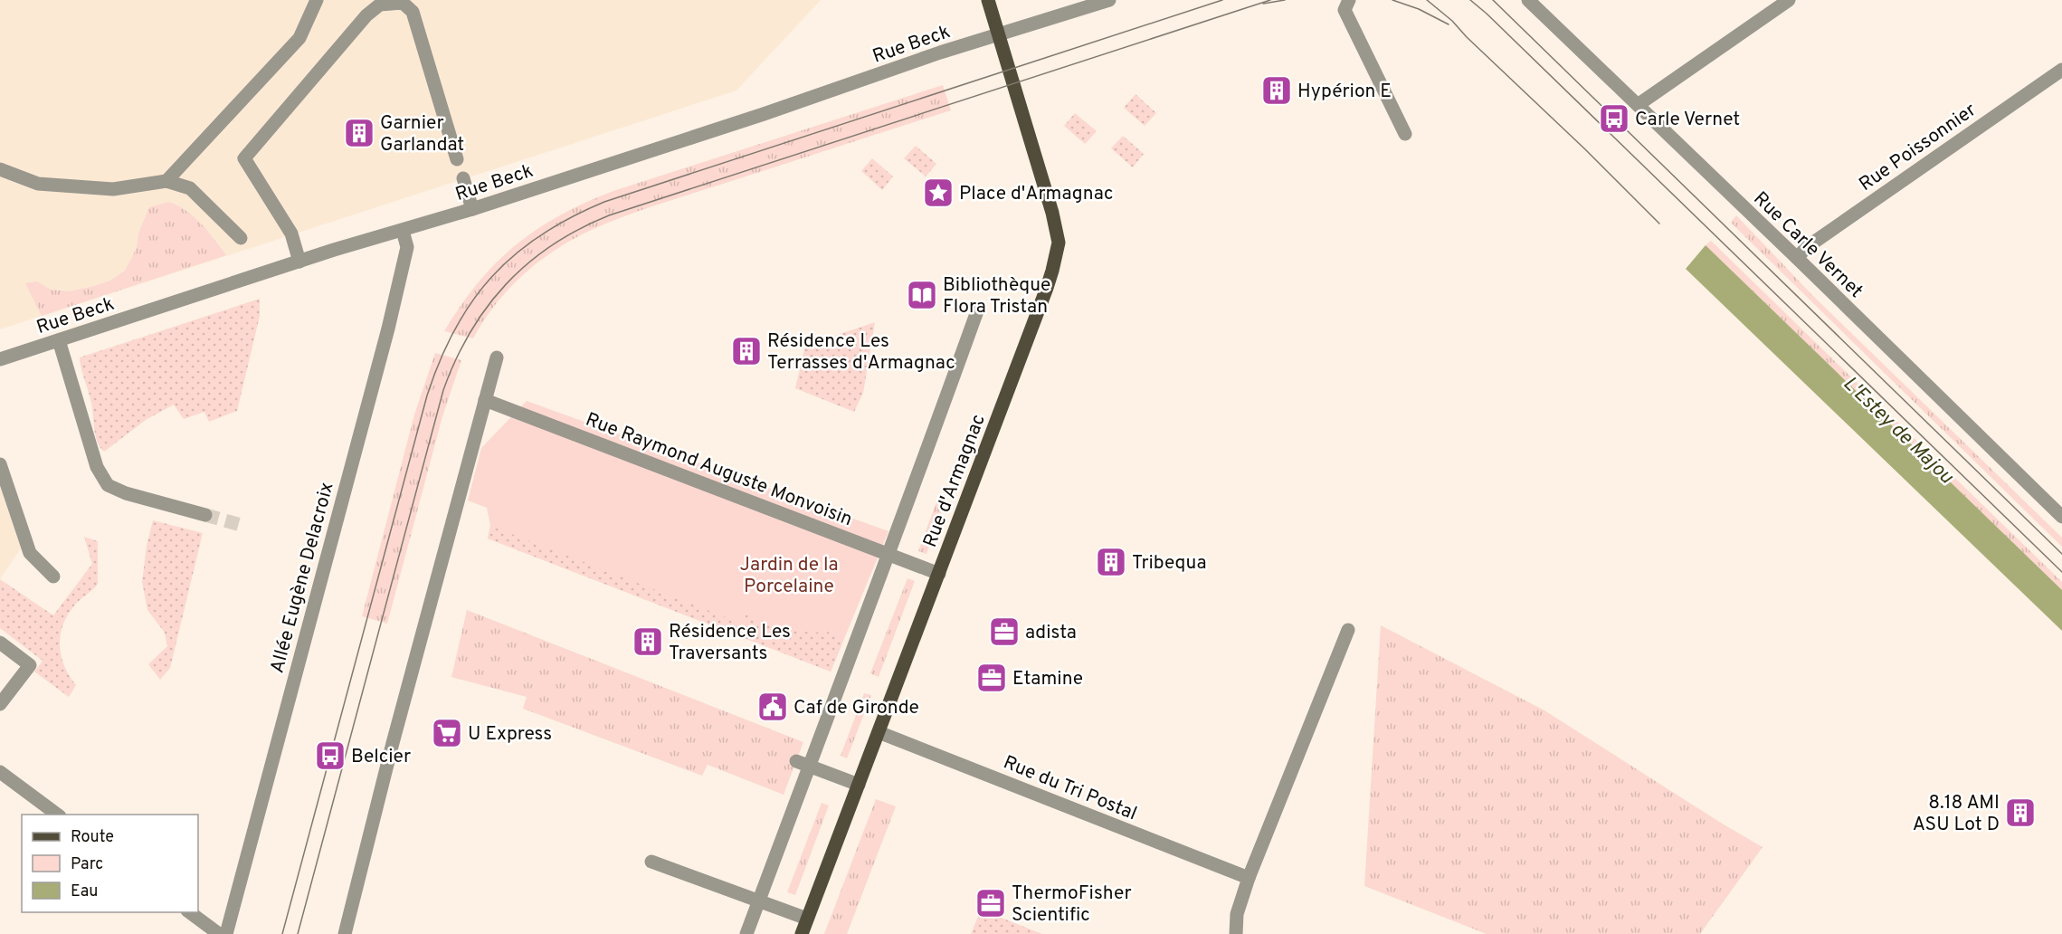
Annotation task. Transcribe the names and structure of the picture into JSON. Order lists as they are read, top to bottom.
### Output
{
  "streets": {
    "main road": ["Rue d'Armagnac"],
    "street": [
      "Rue Beck",
      "Rue Poissonnier",
      "Rue Carle Vernet",
      "Rue Raymond Auguste Monvoisin",
      "Allée Eugène Delacroix",
      "Rue du Tri Postal"
    ]
  },
  "crossings": [
    ["Rue Beck", "Rue d'Armagnac"],
    ["Rue Beck", "Allée Eugène Delacroix"],
    ["Rue Poissonnier", "Rue Carle Vernet"],
    ["Rue Raymond Auguste Monvoisin", "Rue d'Armagnac"],
    ["Rue d'Armagnac", "Rue du Tri Postal"]
  ],
  "water": ["L'Estey de Majou"],
  "parks": ["Jardin de la Porcelaine"],
  "places": {
    "building": [
      "Hypérion E",
      "Garnier Garlandat",
      "Résidence Les Terrasses d'Armagnac",
      "Tribequa",
      "Résidence Les Traversants",
      "8.18 AMI ASU Lot D"
    ],
    "bus stop": ["Carle Vernet", "Belcier"],
    "place": ["Place d'Armagnac"],
    "library": ["Bibliothèque Flora Tristan"],
    "office": ["adista", "Etamine", "ThermoFisher Scientific"],
    "public building": ["Caf de Gironde"],
    "supermarket": ["U Express"]
  },
  "legend": ["Route", "Parc", "Eau"]
}
